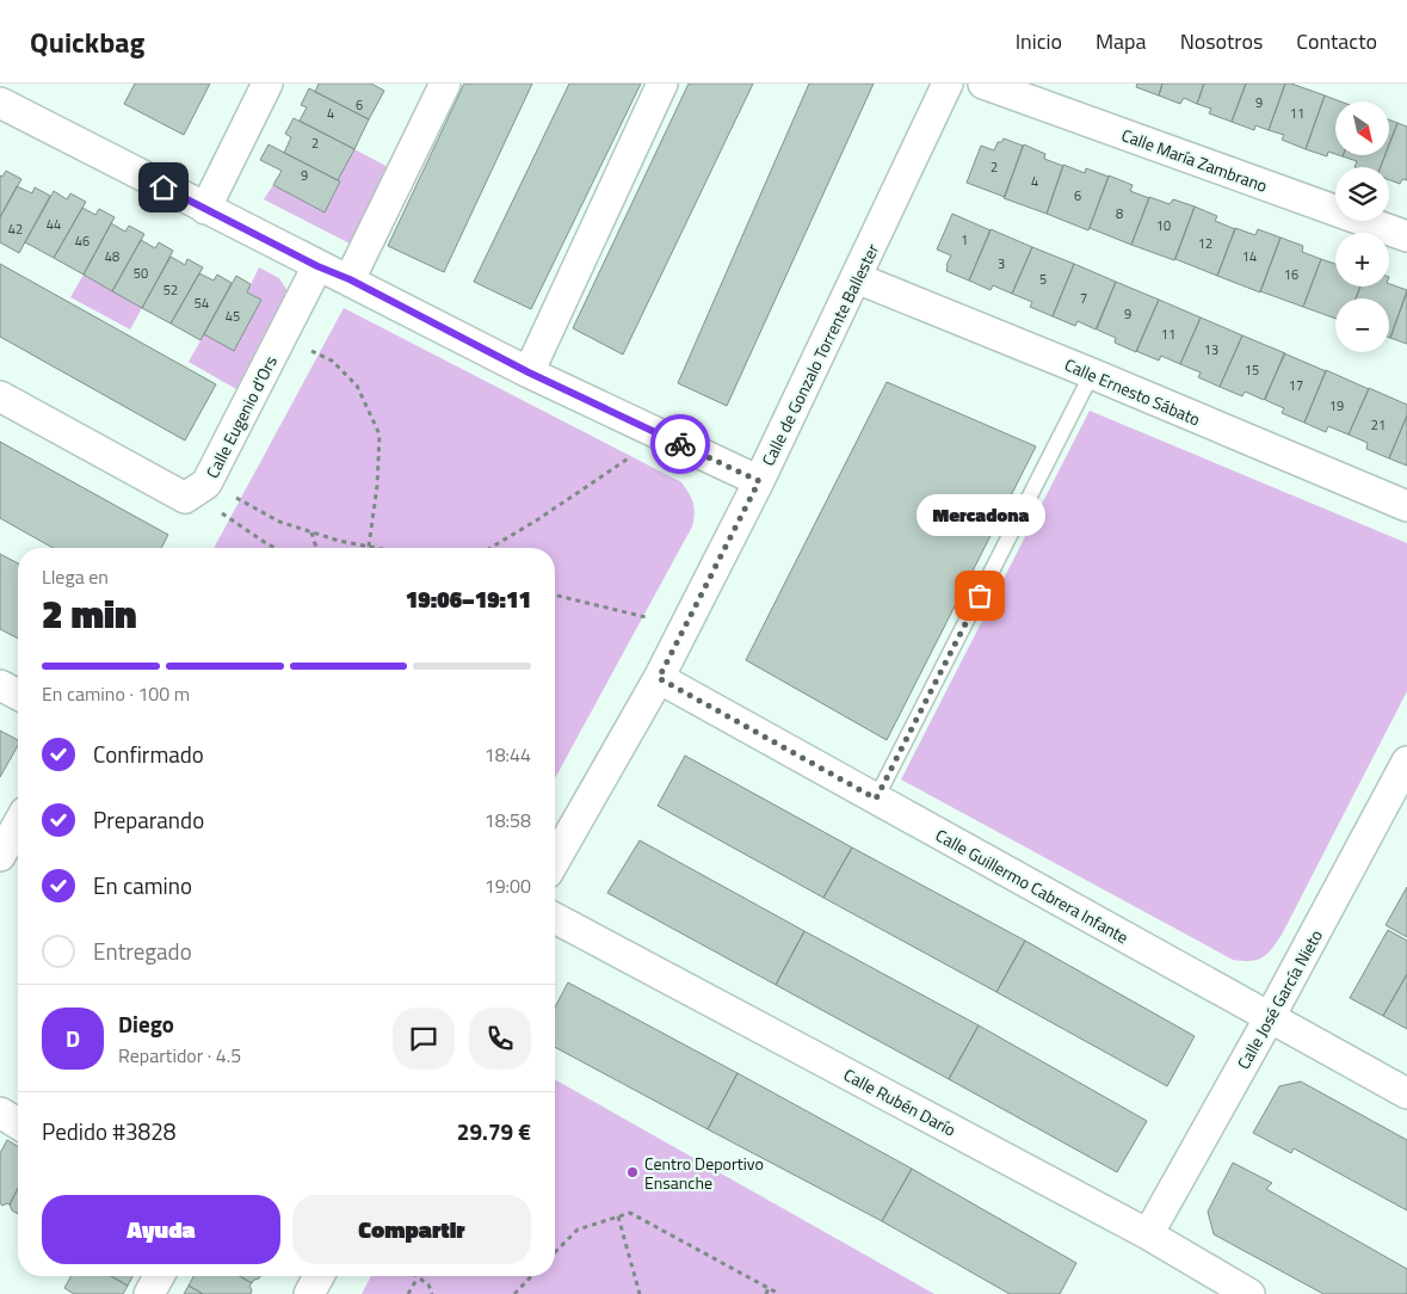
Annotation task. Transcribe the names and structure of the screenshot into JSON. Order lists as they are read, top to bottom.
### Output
{
  "streets": {
    "street": [
      "Calle María Zambrano",
      "Calle de Gonzalo Torrente Ballester",
      "Calle Ernesto Sábato",
      "Calle Eugenio d'Ors",
      "Calle Guillermo Cabrera Infante",
      "Calle José García Nieto",
      "Calle Rubén Darío"
    ]
  },
  "crossings": [
    ["Calle de Gonzalo Torrente Ballester", "Calle Ernesto Sábato"],
    ["Calle de Gonzalo Torrente Ballester", "Calle Guillermo Cabrera Infante"],
    ["Calle Guillermo Cabrera Infante", "Calle José García Nieto"],
    ["Calle José García Nieto", "Calle Rubén Darío"]
  ],
  "places": ["Mercadona", "Centro Deportivo Ensanche"],
  "house_numbers": [
    "9",
    "6",
    "4",
    "11",
    "2",
    "2",
    "9",
    "4",
    "6",
    "8",
    "44",
    "10",
    "42",
    "1",
    "46",
    "12",
    "48",
    "14",
    "3",
    "50",
    "16",
    "5",
    "52",
    "7",
    "54",
    "9",
    "45",
    "11",
    "13",
    "15",
    "17",
    "19",
    "21"
  ],
  "north": "bottom right",
  "page": {
    "header": "Quickbag",
    "nav": [
      "Inicio",
      "Mapa",
      "Nosotros",
      "Contacto"
    ],
    "map_buttons": ["+", "−"],
    "bubble": "Mercadona",
    "heading": ["2 min", "Llega en", "19:06–19:11"],
    "panel": [
      "Diego",
      "Repartidor · 4.5",
      "Pedido #3828",
      "29.79 €"
    ],
    "bar": "En camino · 100 m",
    "list": [
      ["Confirmado", "18:44"],
      ["Preparando", "18:58"],
      ["En camino", "19:00"],
      "Entregado"
    ],
    "round": "D",
    "buttons": ["Ayuda", "Compartir"]
  }
}
